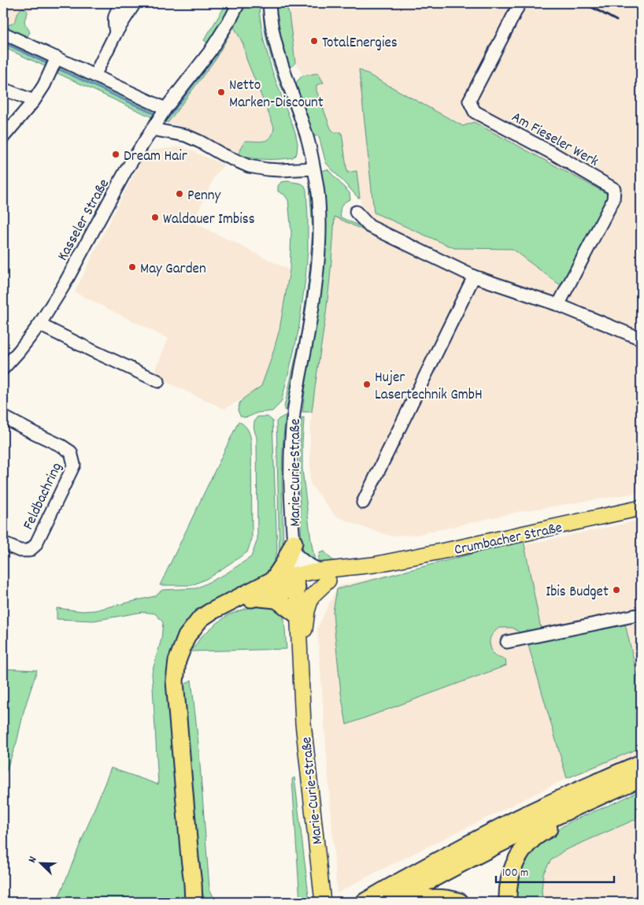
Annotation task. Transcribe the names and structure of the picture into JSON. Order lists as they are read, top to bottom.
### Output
{
  "streets": {
    "main road": ["Marie-Curie-Straße", "Crumbacher Straße"],
    "street": ["Am Fieseler Werk", "Kasseler Straße", "Feldbachring"]
  },
  "crossings": [
    ["Marie-Curie-Straße", "Crumbacher Straße"]
  ],
  "places": [
    "TotalEnergies",
    "Netto Marken-Discount",
    "Dream Hair",
    "Penny",
    "Waldauer Imbiss",
    "May Garden",
    "Hujer Lasertechnik GmbH",
    "Ibis Budget"
  ],
  "scale_bar": "100 m",
  "north": "top left"
}
